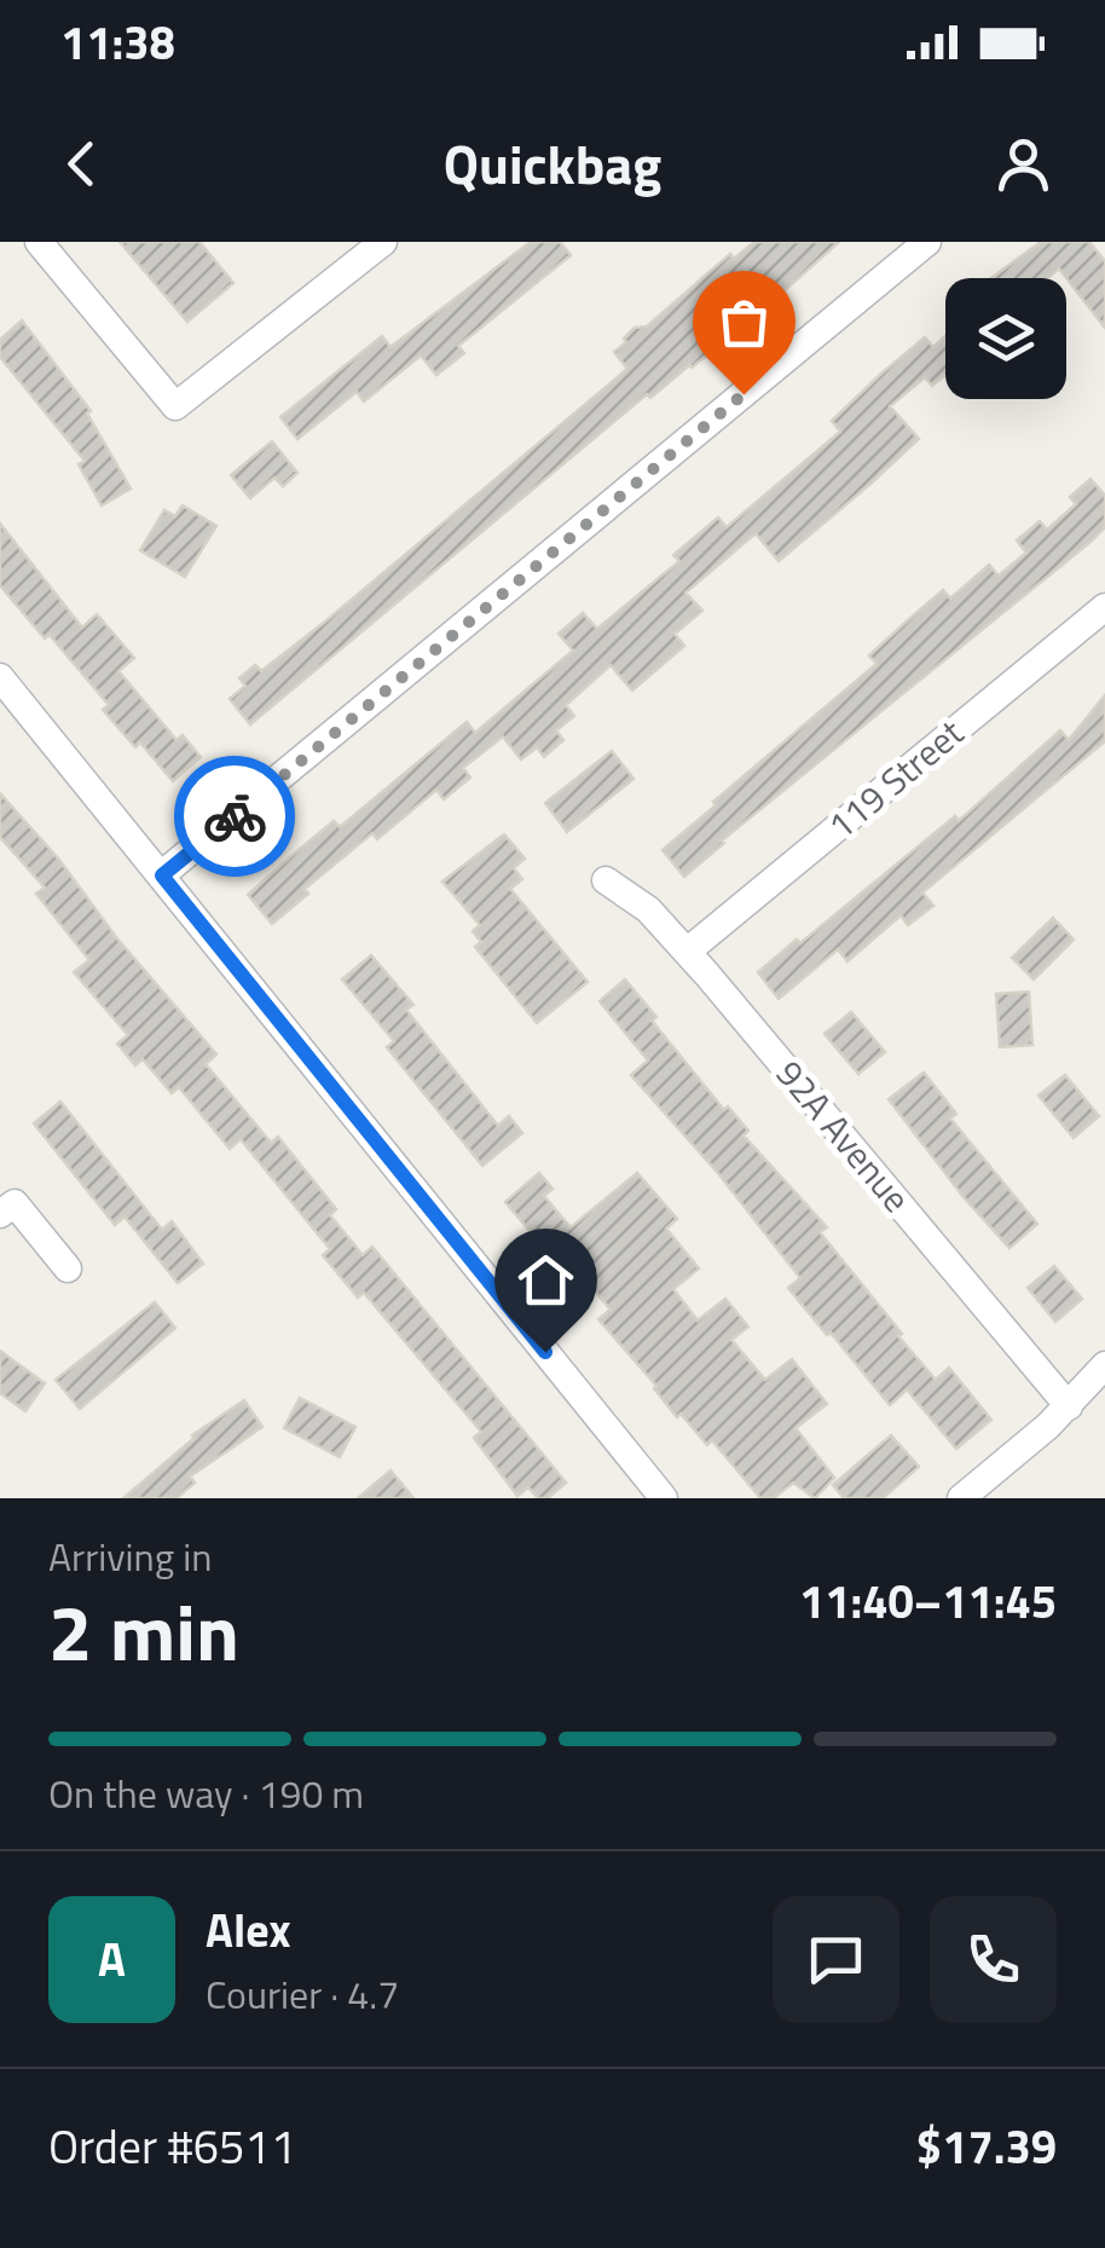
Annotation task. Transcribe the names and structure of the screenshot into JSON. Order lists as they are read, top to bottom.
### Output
{
  "streets": {
    "street": ["119 Street", "92A Avenue"]
  },
  "crossings": [
    ["119 Street", "92A Avenue"]
  ],
  "page": {
    "status": "11:38",
    "header": "Quickbag",
    "heading": ["2 min", "Arriving in", "11:40–11:45"],
    "panel": [
      "Alex",
      "Courier · 4.7",
      "Order #6511",
      "$17.39"
    ],
    "bar": "On the way · 190 m",
    "round": "A"
  }
}
